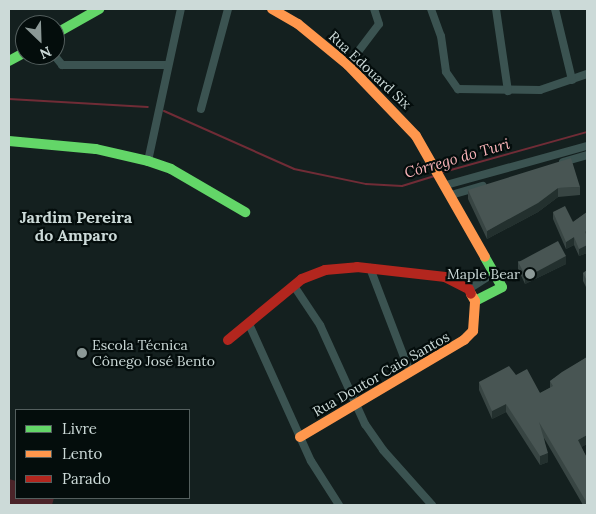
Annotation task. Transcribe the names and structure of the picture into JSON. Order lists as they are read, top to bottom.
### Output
{
  "streets": {
    "street": ["Rua Edouard Six", "Rua Doutor Caio Santos"]
  },
  "crossings": [
    ["Rua Edouard Six", "Rua Doutor Caio Santos"]
  ],
  "districts": ["Jardim Pereira do Amparo"],
  "water": ["Córrego do Turi"],
  "places": ["Maple Bear", "Escola Técnica Cônego José Bento"],
  "legend": ["Livre", "Lento", "Parado"],
  "north": "bottom right"
}
